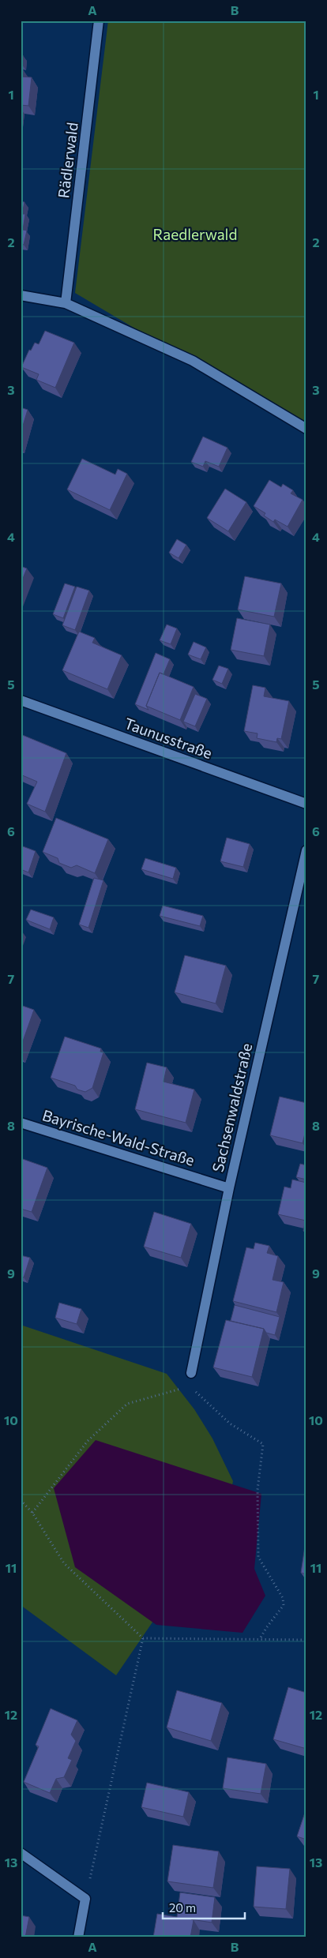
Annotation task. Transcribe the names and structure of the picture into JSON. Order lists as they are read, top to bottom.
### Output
{
  "streets": {
    "street": [
      "Rädlerwald",
      "Taunusstraße",
      "Sachsenwaldstraße",
      "Bayrische-Wald-Straße"
    ]
  },
  "crossings": [
    ["Sachsenwaldstraße", "Bayrische-Wald-Straße"]
  ],
  "parks": ["Raedlerwald"],
  "scale_bar": "20 m",
  "grid": {
    "columns": ["A", "B"],
    "rows": [
      "1",
      "2",
      "3",
      "4",
      "5",
      "6",
      "7",
      "8",
      "9",
      "10",
      "11",
      "12",
      "13"
    ]
  }
}
